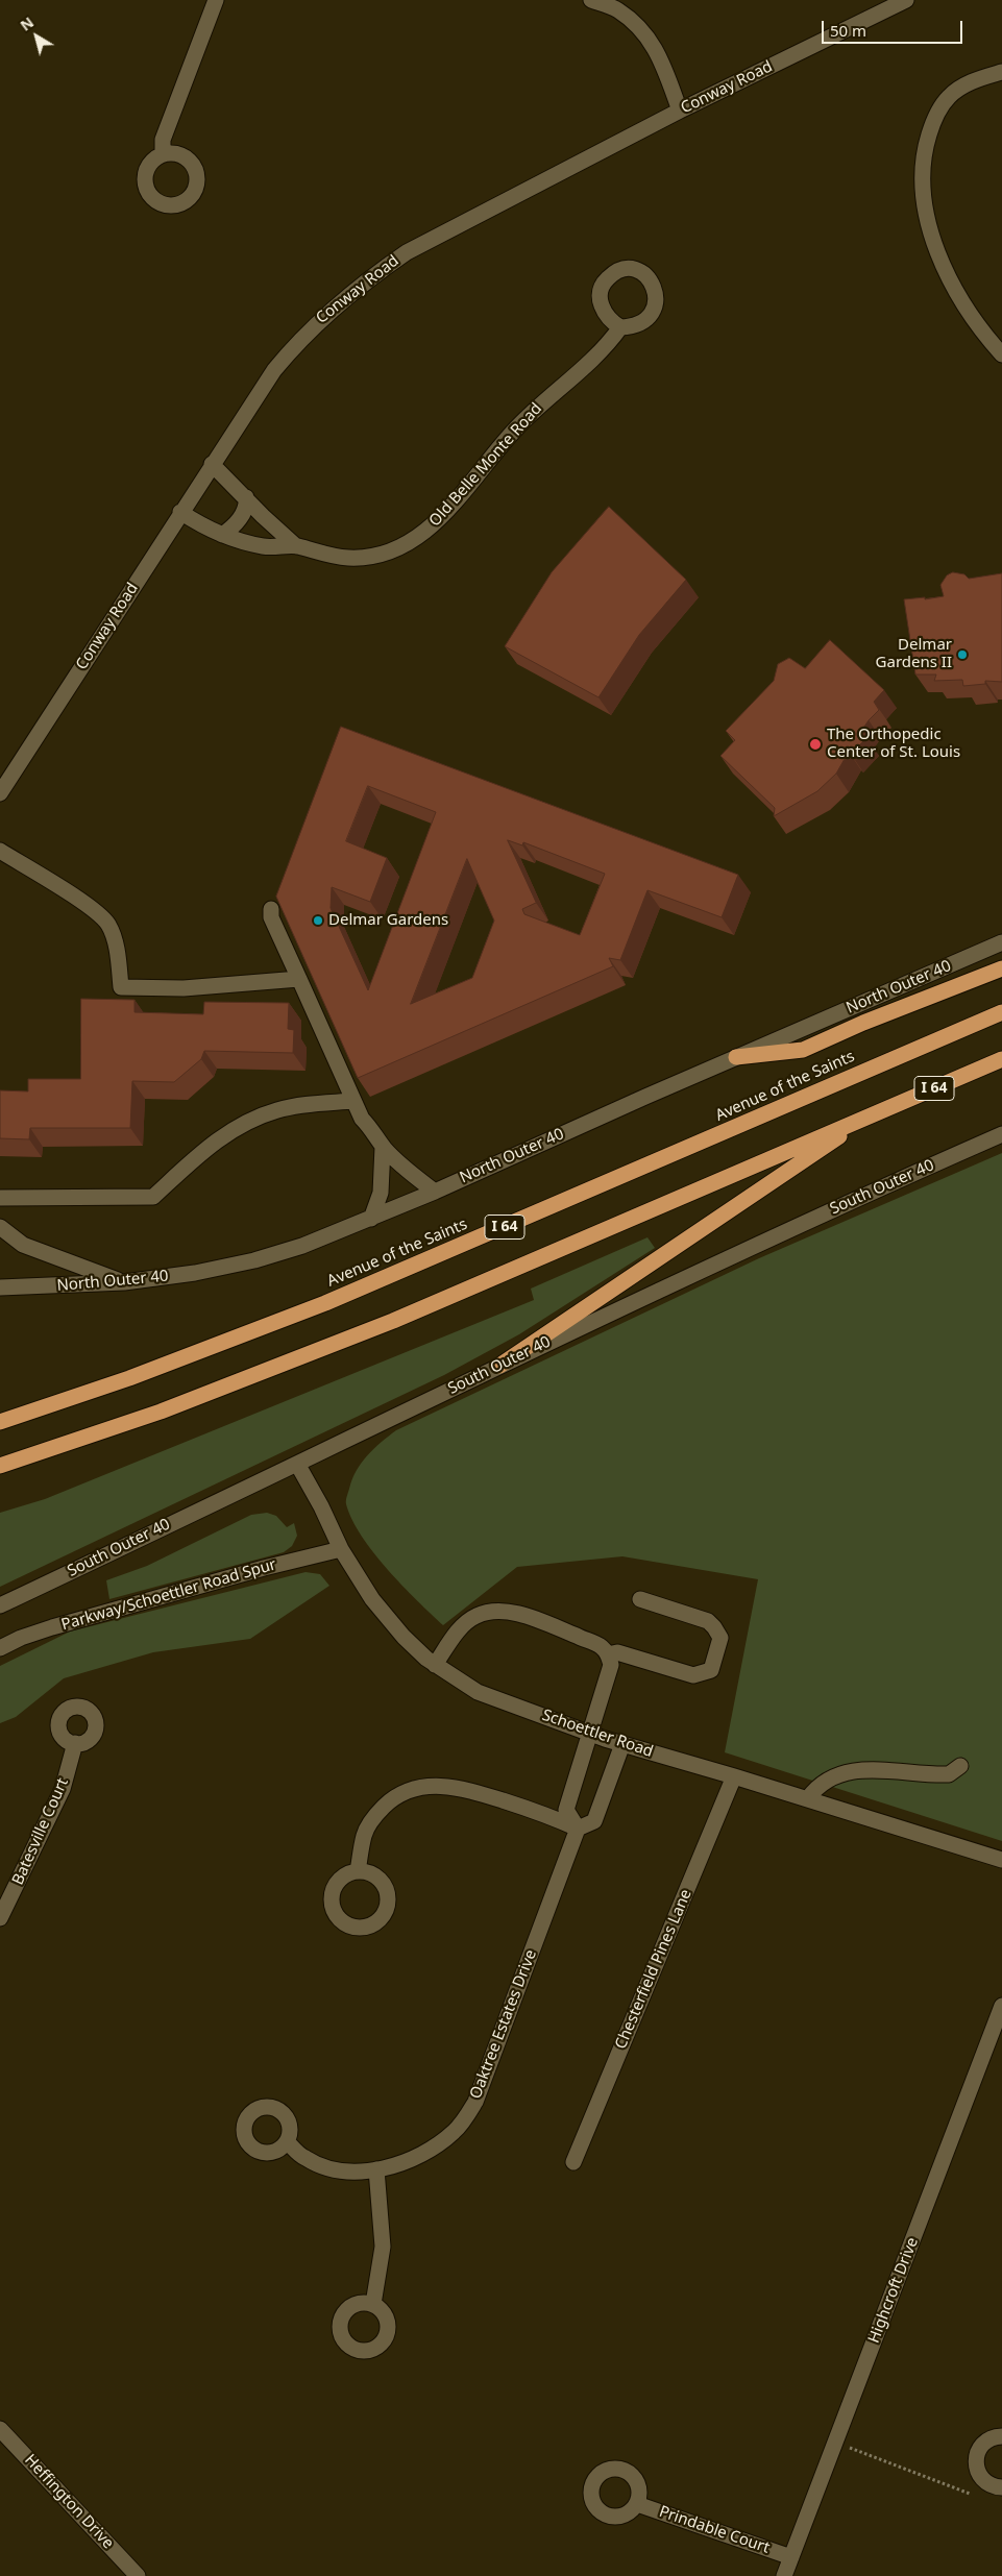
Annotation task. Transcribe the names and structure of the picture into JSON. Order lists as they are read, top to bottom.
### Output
{
  "streets": {
    "highway": ["Avenue of the Saints", "I 64"],
    "street": [
      "Conway Road",
      "Old Belle Monte Road",
      "North Outer 40",
      "South Outer 40",
      "Parkway/Schoettler Road Spur",
      "Schoettler Road",
      "Batesville Court",
      "Chesterfield Pines Lane",
      "Oaktree Estates Drive",
      "Highcroft Drive",
      "Heffington Drive",
      "Prindable Court"
    ]
  },
  "crossings": [
    ["Conway Road", "Old Belle Monte Road"],
    ["South Outer 40", "Schoettler Road"],
    ["Parkway/Schoettler Road Spur", "Schoettler Road"],
    ["Schoettler Road", "Chesterfield Pines Lane"],
    ["Highcroft Drive", "Prindable Court"]
  ],
  "places": ["Delmar Gardens II", "The Orthopedic Center of St. Louis", "Delmar Gardens"],
  "scale_bar": "50 m",
  "north": "top left"
}
